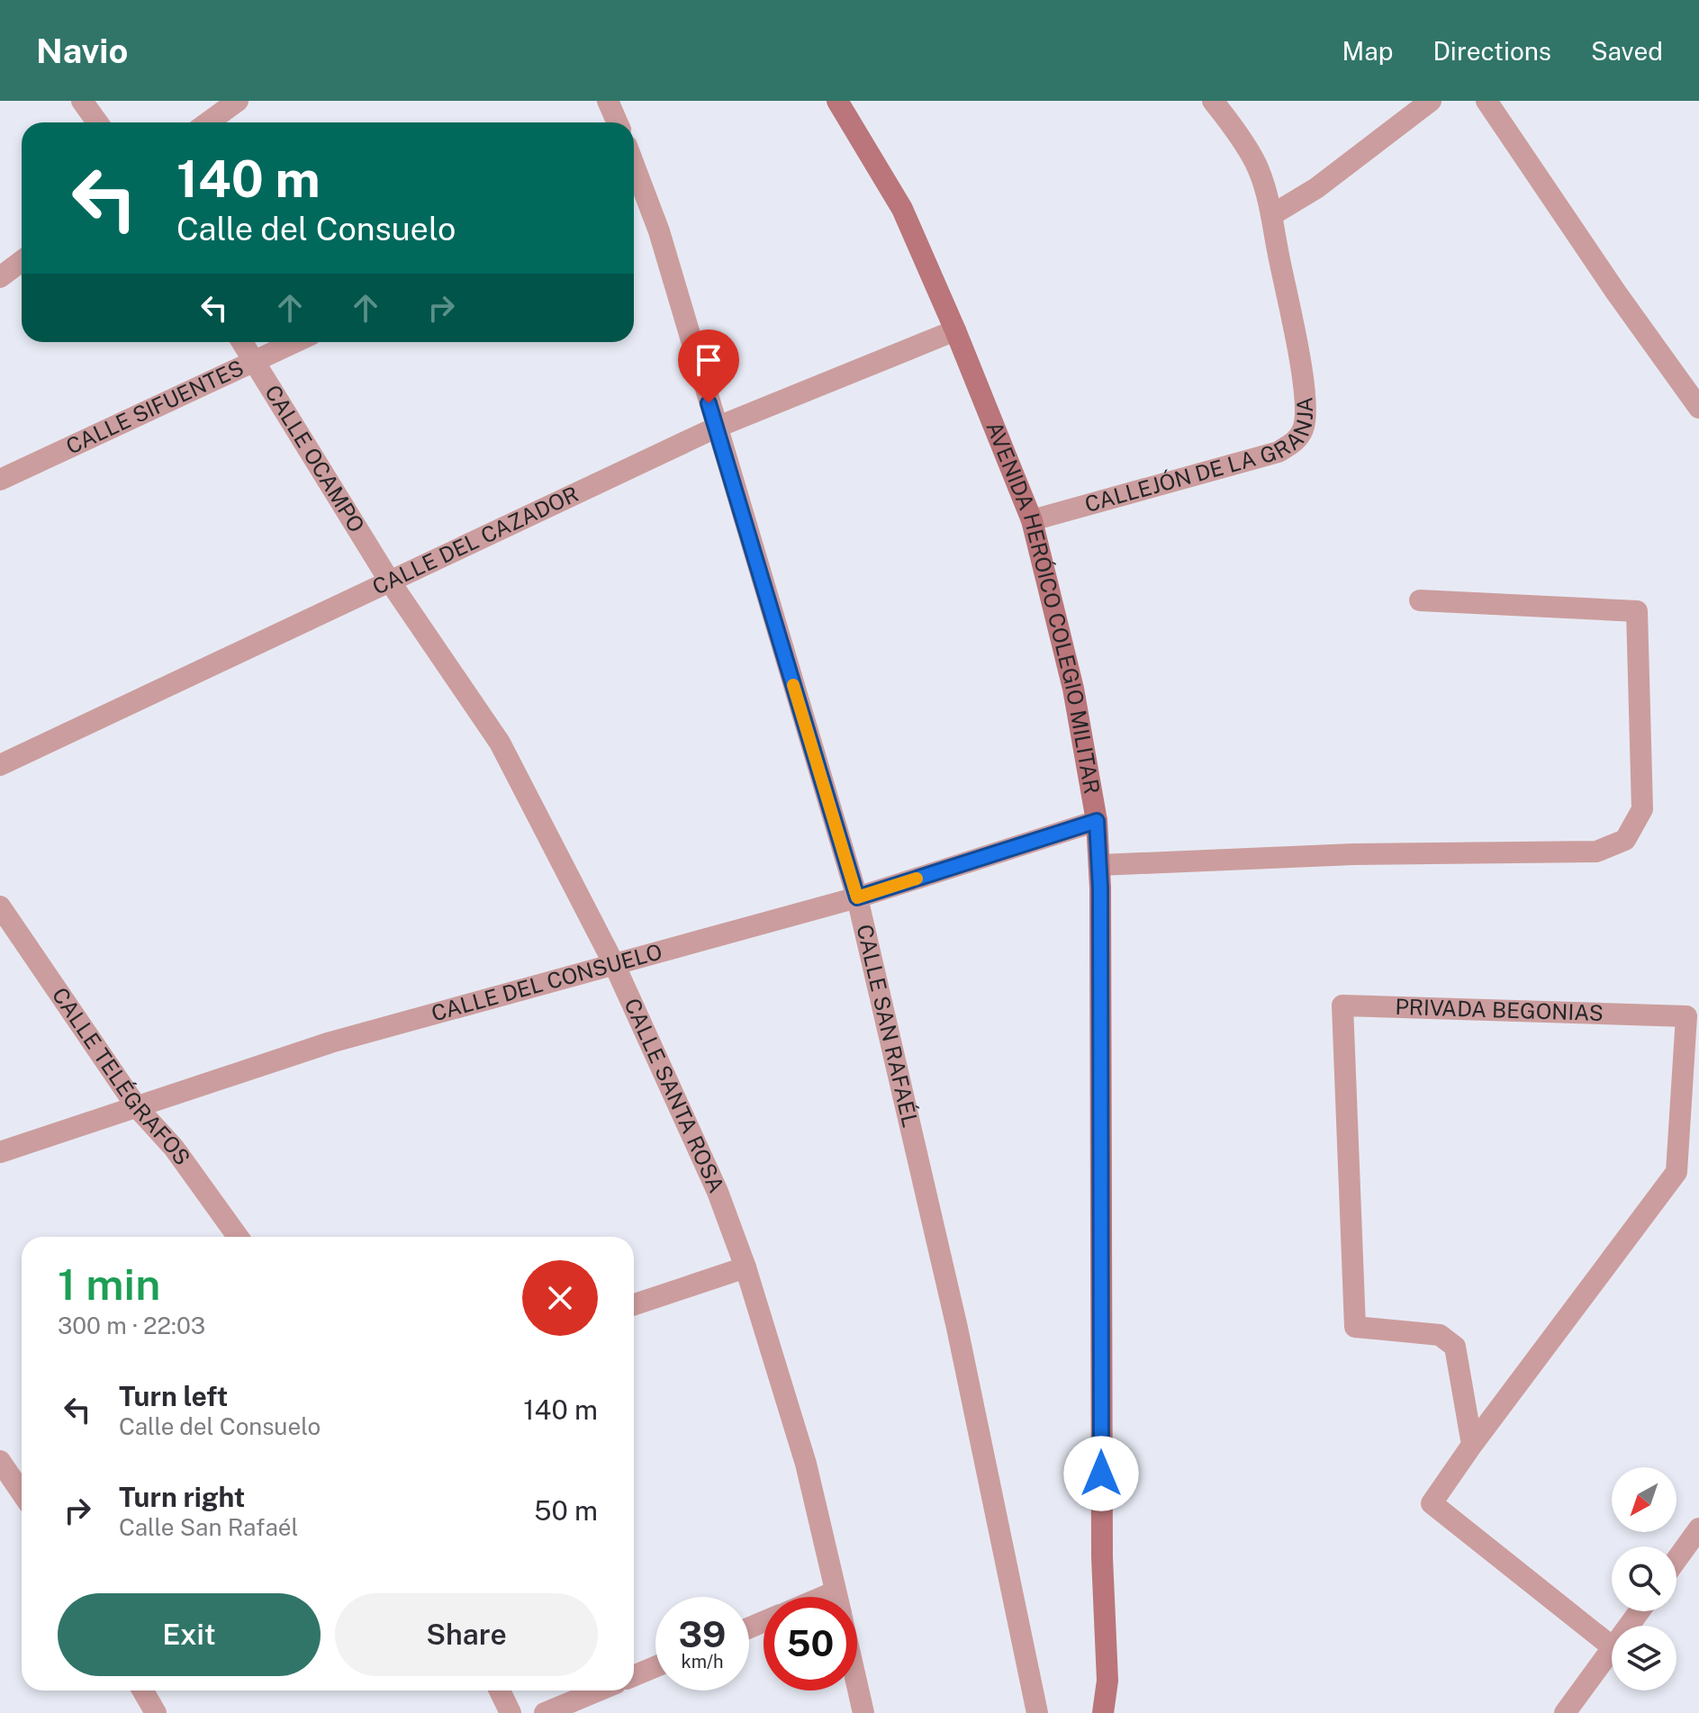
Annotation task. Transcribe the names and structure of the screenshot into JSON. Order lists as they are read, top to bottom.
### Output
{
  "streets": {
    "main road": ["AVENIDA HERÓICO COLEGIO MILITAR"],
    "street": [
      "CALLE SIFUENTES",
      "CALLEJÓN DE LA GRANJA",
      "CALLE OCAMPO",
      "CALLE DEL CAZADOR",
      "CALLE DEL CONSUELO",
      "PRIVADA BEGONIAS",
      "CALLE SAN RAFAÉL",
      "CALLE TELÉGRAFOS",
      "CALLE SANTA ROSA"
    ]
  },
  "crossings": [
    ["CALLE SIFUENTES", "CALLE OCAMPO"],
    ["CALLEJÓN DE LA GRANJA", "AVENIDA HERÓICO COLEGIO MILITAR"],
    ["CALLE OCAMPO", "CALLE DEL CAZADOR"],
    ["CALLE OCAMPO", "CALLE SANTA ROSA"],
    ["CALLE DEL CAZADOR", "AVENIDA HERÓICO COLEGIO MILITAR"],
    ["CALLE DEL CAZADOR", "CALLE SAN RAFAÉL"],
    ["CALLE DEL CAZADOR", "CALLE SANTA ROSA"],
    ["AVENIDA HERÓICO COLEGIO MILITAR", "CALLE DEL CONSUELO"],
    ["CALLE DEL CONSUELO", "CALLE SAN RAFAÉL"],
    ["CALLE DEL CONSUELO", "CALLE TELÉGRAFOS"],
    ["CALLE DEL CONSUELO", "CALLE SANTA ROSA"]
  ],
  "north": "bottom left",
  "page": {
    "header": "Navio",
    "nav": ["Map", "Directions", "Saved"],
    "turn": ["140 m", "Calle del Consuelo"],
    "heading": ["1 min", "300 m · 22:03"],
    "list": [
      {
        "name": "Turn left",
        "note": "Calle del Consuelo",
        "value": "140 m"
      },
      {
        "name": "Turn right",
        "note": "Calle San Rafaél",
        "value": "50 m"
      }
    ],
    "buttons": ["Exit", "Share"],
    "speed": "39 km/h",
    "limit": "50"
  }
}
